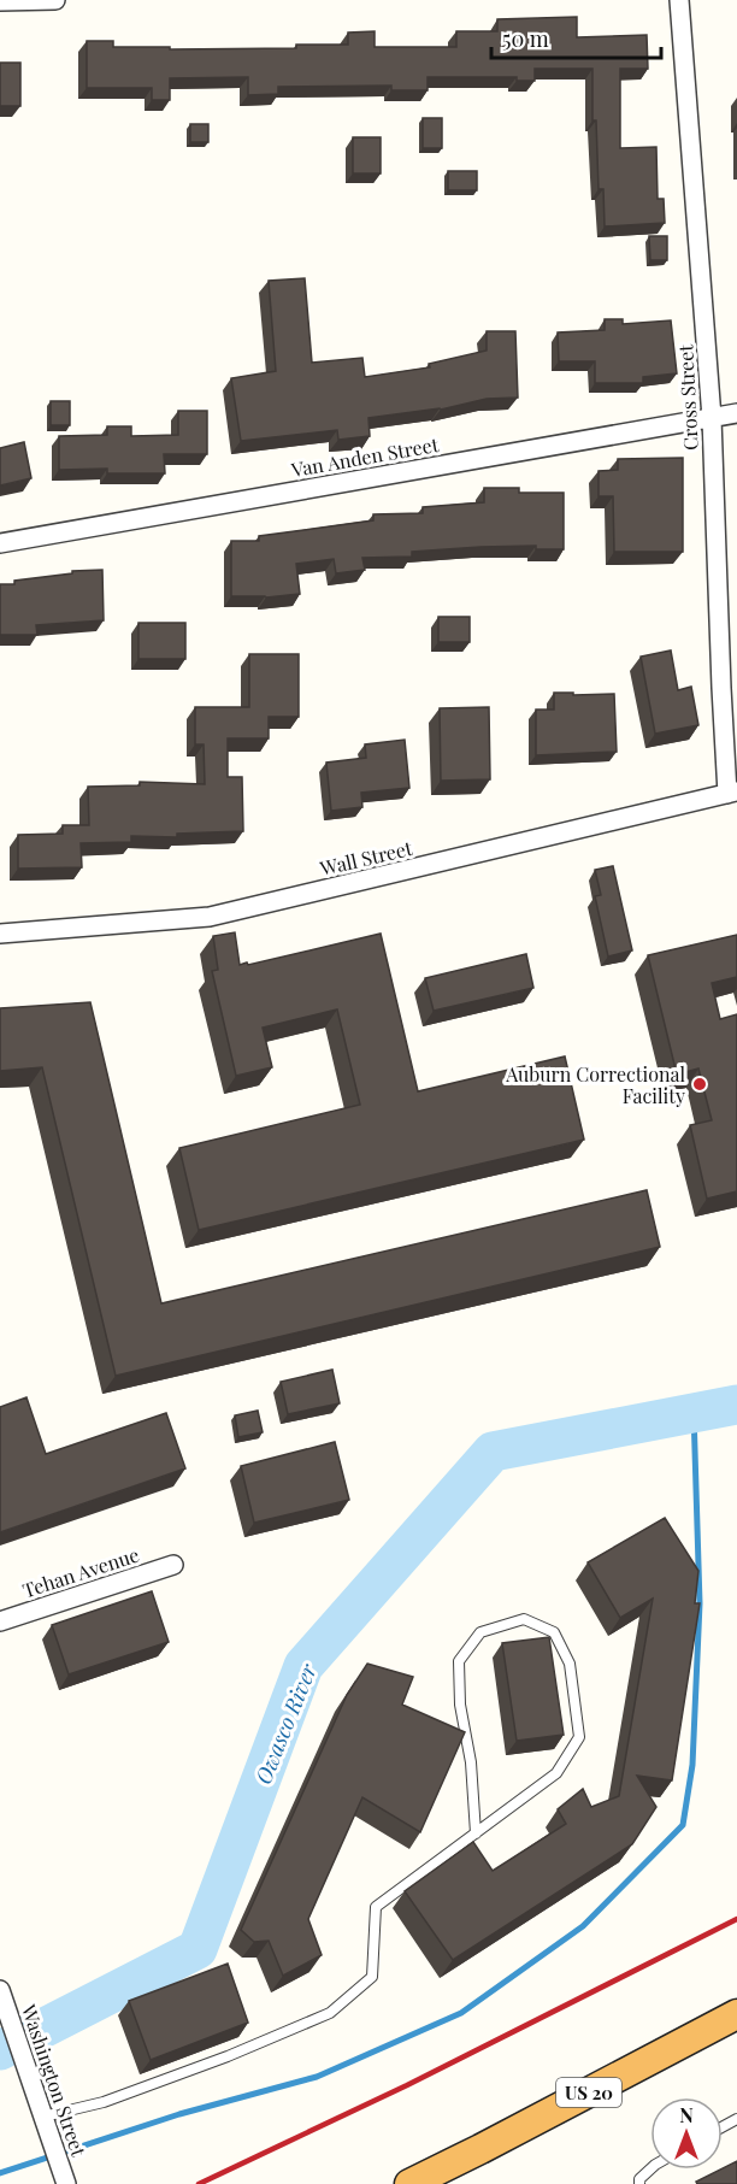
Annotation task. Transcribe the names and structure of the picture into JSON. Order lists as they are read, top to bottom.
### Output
{
  "streets": {
    "highway": ["US 20"],
    "street": [
      "Cross Street",
      "Van Anden Street",
      "Wall Street",
      "Tehan Avenue",
      "Washington Street"
    ]
  },
  "crossings": [
    ["Cross Street", "Van Anden Street"],
    ["Cross Street", "Wall Street"]
  ],
  "water": ["Owasco River"],
  "places": ["Auburn Correctional Facility"],
  "scale_bar": "50 m",
  "north": "top"
}
